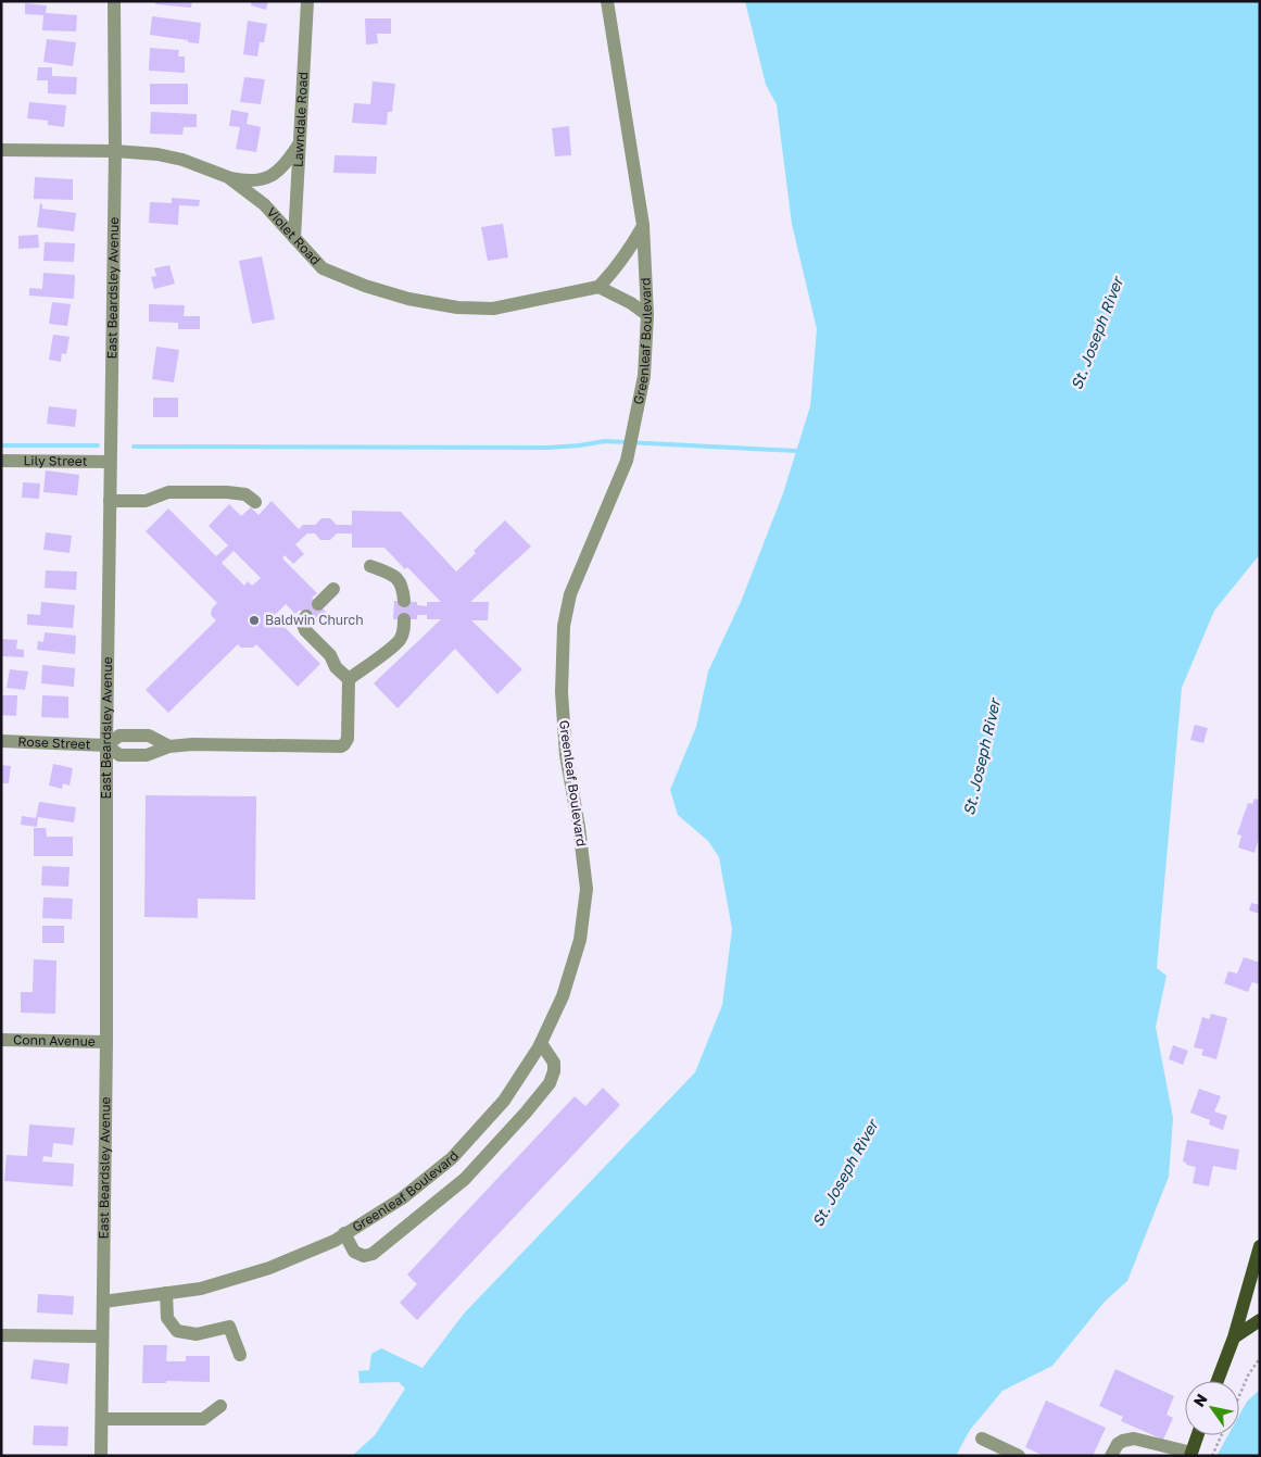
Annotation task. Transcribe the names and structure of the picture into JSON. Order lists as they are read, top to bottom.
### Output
{
  "streets": {
    "street": [
      "Lawndale Road",
      "Violet Road",
      "East Beardsley Avenue",
      "Greenleaf Boulevard",
      "Lily Street",
      "Rose Street",
      "Conn Avenue"
    ]
  },
  "crossings": [
    ["Lawndale Road", "Violet Road"],
    ["Violet Road", "East Beardsley Avenue"],
    ["East Beardsley Avenue", "Greenleaf Boulevard"],
    ["East Beardsley Avenue", "Lily Street"],
    ["East Beardsley Avenue", "Rose Street"],
    ["East Beardsley Avenue", "Conn Avenue"]
  ],
  "water": ["St. Joseph River"],
  "places": ["Baldwin Church"],
  "north": "top left"
}
